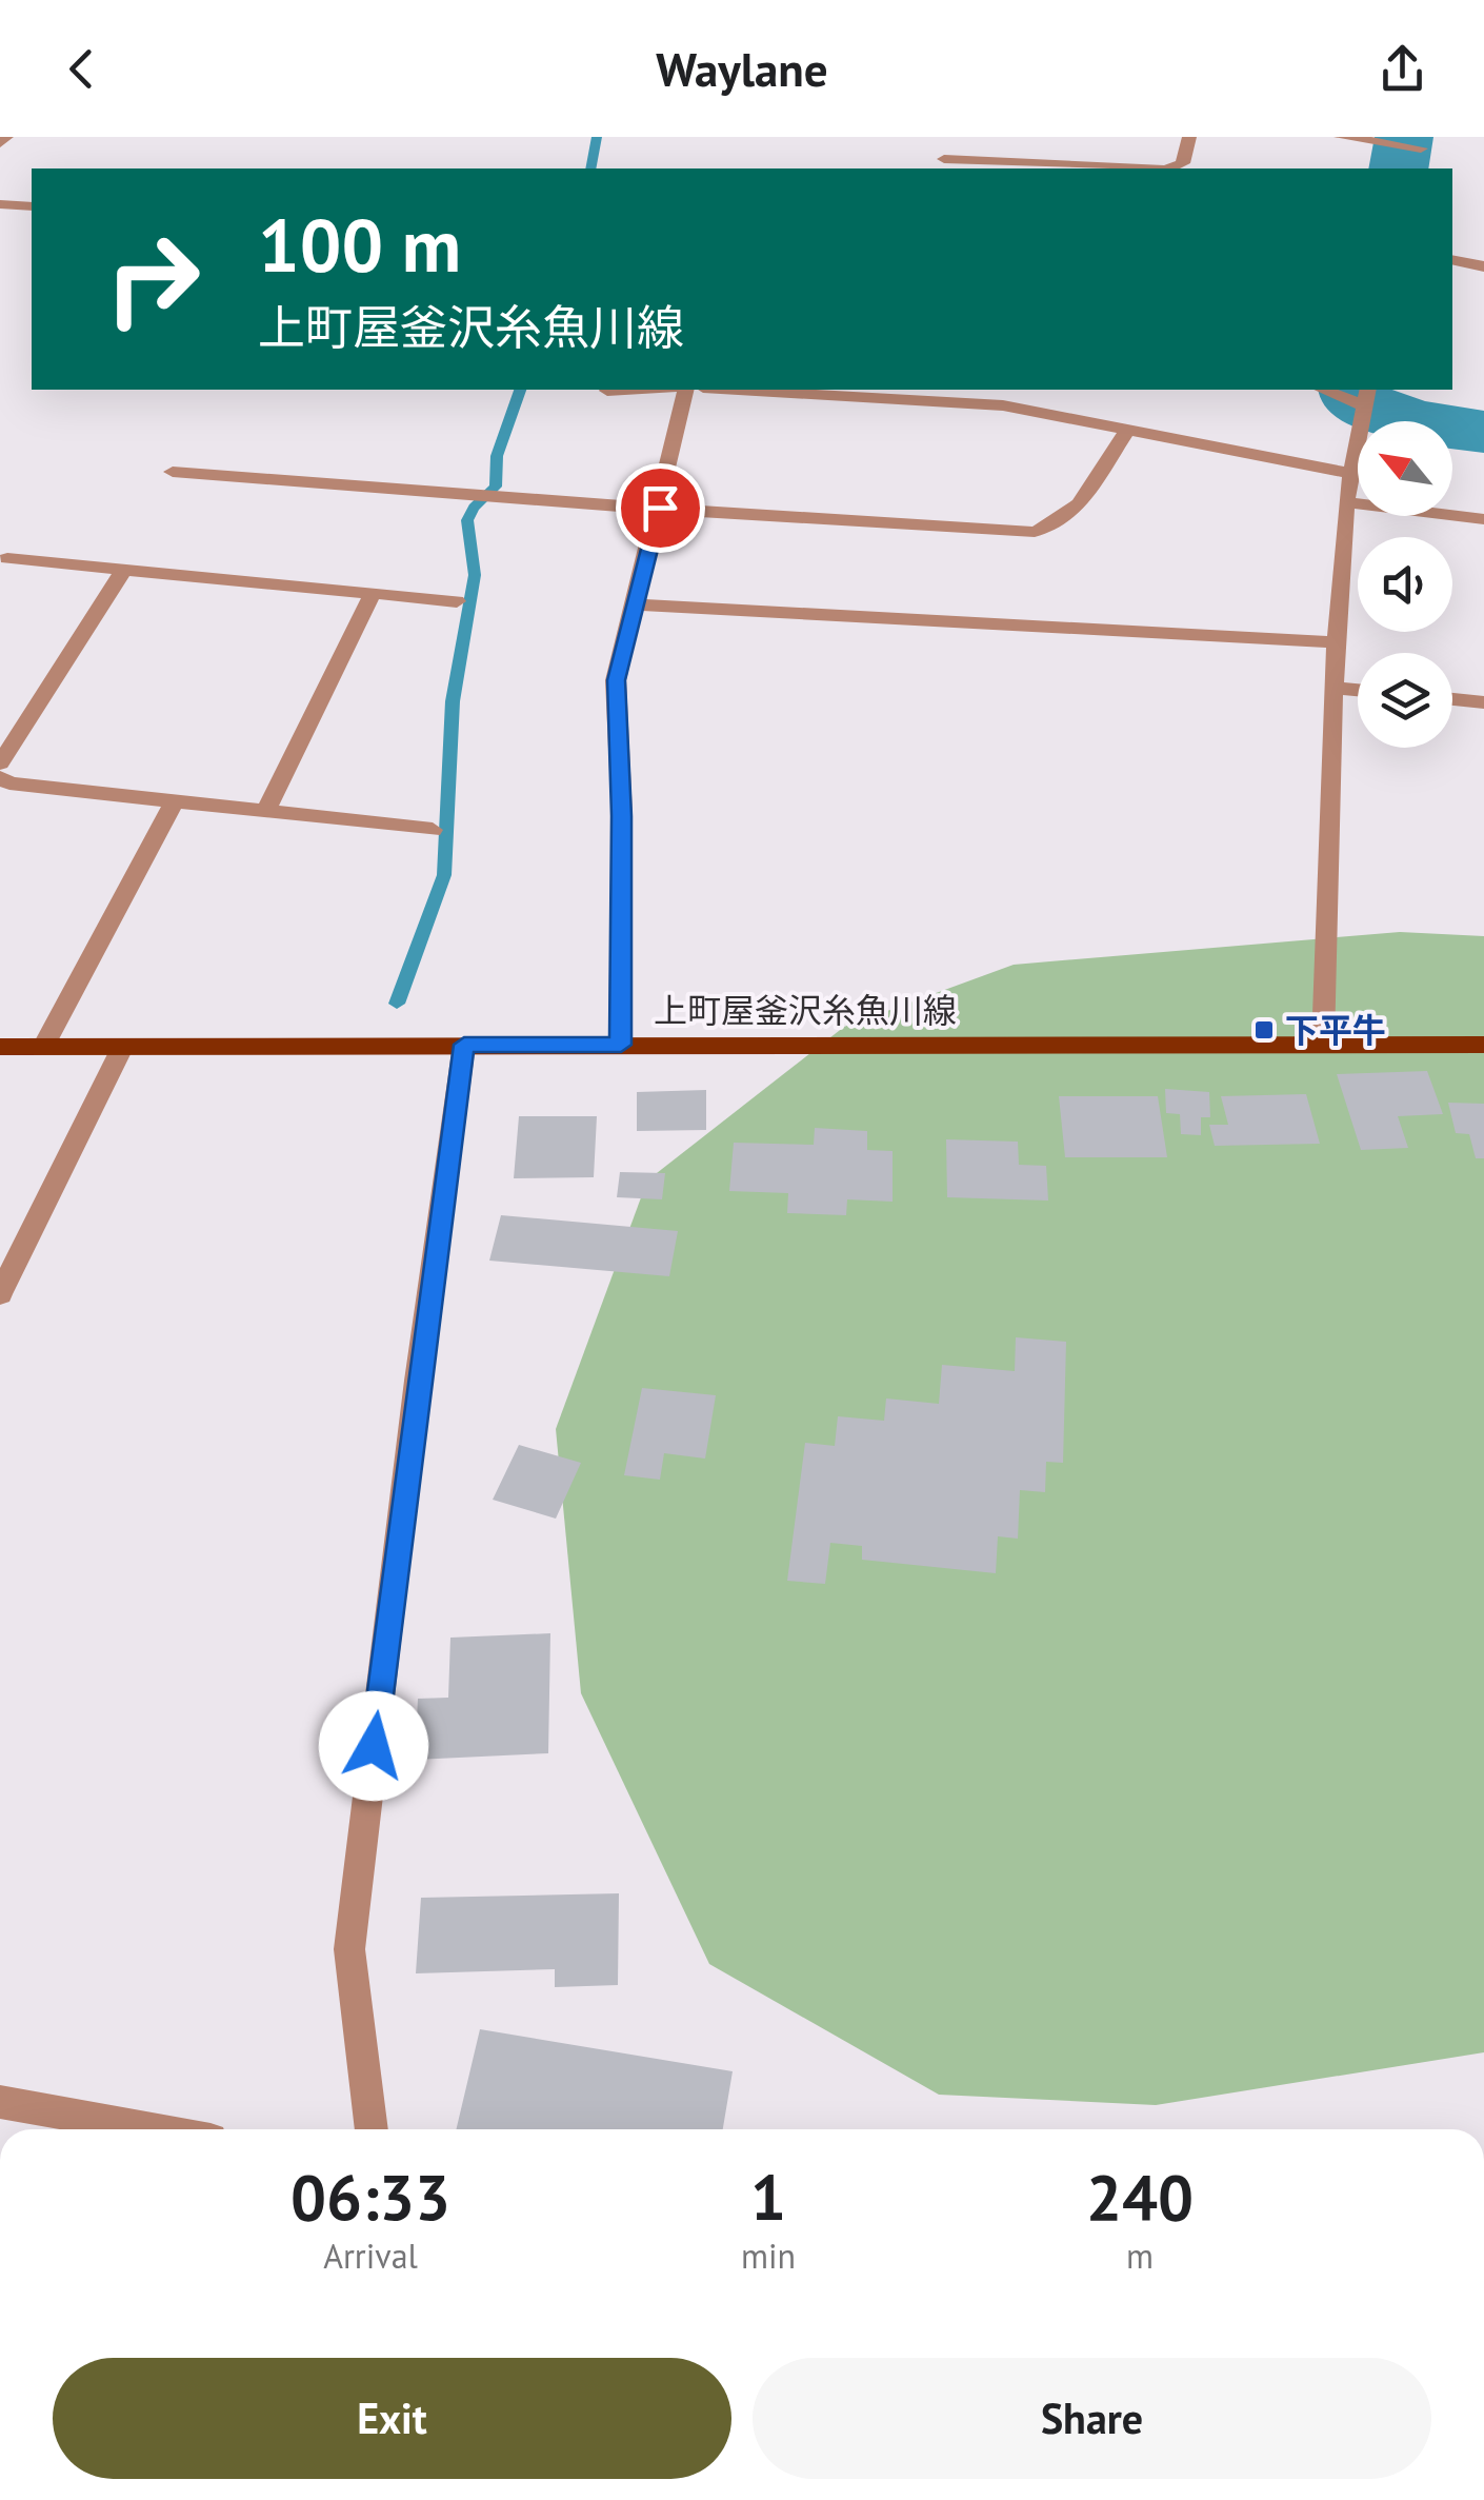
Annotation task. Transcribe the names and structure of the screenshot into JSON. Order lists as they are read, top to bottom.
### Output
{
  "streets": {
    "main road": ["上町屋釜沢糸魚川線"]
  },
  "places": {
    "transit": ["下平牛"]
  },
  "north": "top left",
  "page": {
    "header": "Waylane",
    "turn": ["100 m", "上町屋釜沢糸魚川線"],
    "eta": [
      "06:33",
      "Arrival",
      "1",
      "min",
      "240",
      "m"
    ],
    "buttons": ["Exit", "Share"]
  }
}
